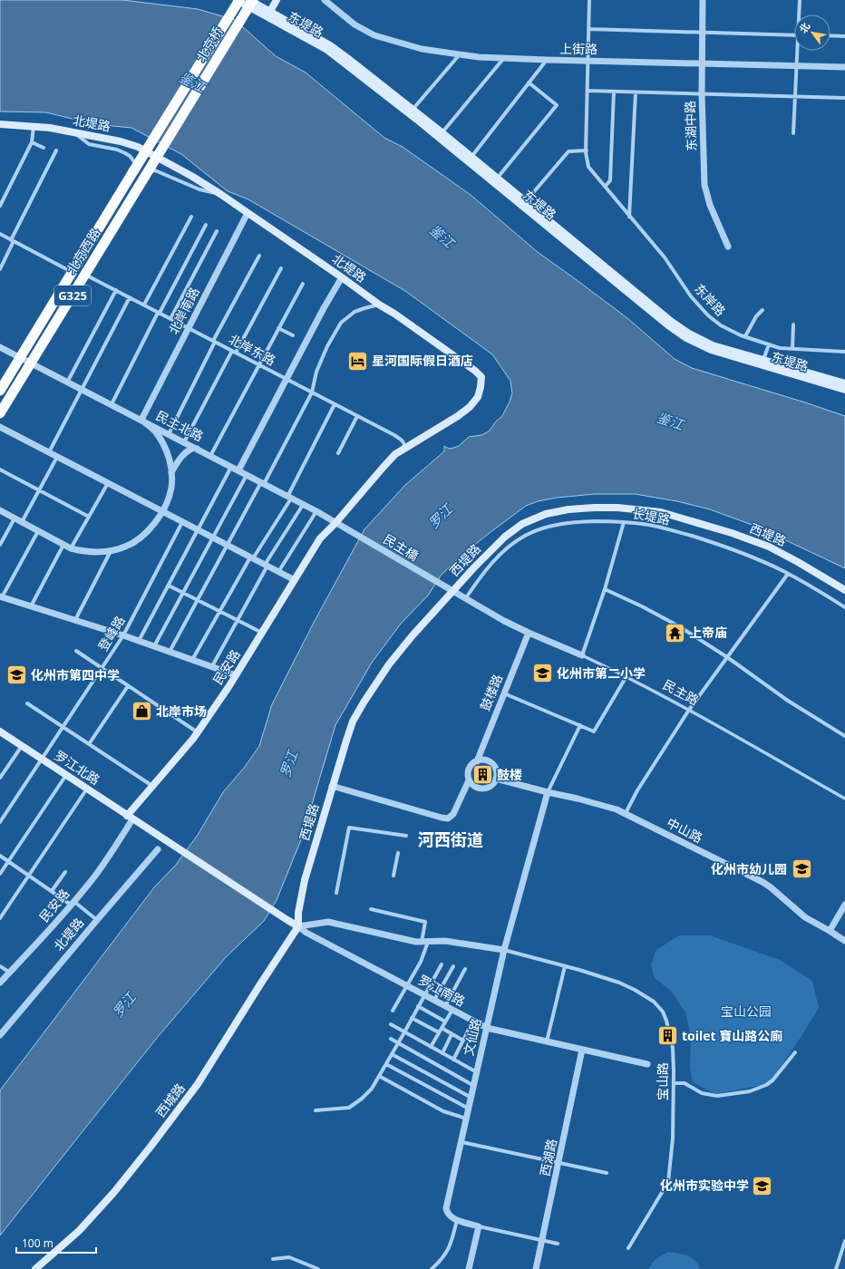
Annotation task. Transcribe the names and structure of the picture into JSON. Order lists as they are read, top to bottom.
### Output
{
  "streets": {
    "highway": ["北京桥", "北京西路", "G325"],
    "main road": [
      "东堤路",
      "北堤路",
      "西堤路",
      "民安路",
      "罗江北路",
      "西城路"
    ],
    "street": [
      "上街路",
      "东湖中路",
      "东岸路",
      "北岸南路",
      "北岸东路",
      "民主北路",
      "长堤路",
      "民主橋",
      "登峰路",
      "鼓楼路",
      "民主路",
      "中山路",
      "罗江南路",
      "文仙路",
      "宝山路",
      "西湖路"
    ]
  },
  "crossings": [
    ["东堤路", "北京桥"],
    ["北京桥", "北京西路"],
    ["上街路", "东湖中路"],
    ["上街路", "东岸路"],
    ["北堤路", "北岸南路"],
    ["北堤路", "北岸东路"],
    ["北堤路", "民主北路"],
    ["北堤路", "民安路"],
    ["北京西路", "北岸东路"],
    ["北京西路", "民主北路"],
    ["北岸南路", "北岸东路"],
    ["北岸南路", "民主北路"],
    ["民主北路", "民主橋"],
    ["民主北路", "民安路"],
    ["长堤路", "民主路"],
    ["西堤路", "民主路"],
    ["西堤路", "罗江北路"],
    ["西堤路", "罗江南路"],
    ["西堤路", "西城路"],
    ["民主橋", "民主路"],
    ["登峰路", "罗江北路"],
    ["民安路", "罗江北路"],
    ["鼓楼路", "民主路"],
    ["鼓楼路", "中山路"],
    ["罗江北路", "罗江南路"],
    ["罗江北路", "西城路"],
    ["中山路", "文仙路"],
    ["罗江南路", "文仙路"],
    ["罗江南路", "西城路"],
    ["罗江南路", "西湖路"],
    ["文仙路", "宝山路"]
  ],
  "districts": ["河西街道"],
  "water": ["鉴江", "罗江"],
  "parks": ["宝山公园"],
  "places": {
    "hotel": ["星河国际假日酒店"],
    "temple": ["上帝庙"],
    "school or university": [
      "化州市第二小学",
      "化州市第四中学",
      "化州市幼儿园",
      "化州市实验中学"
    ],
    "shop": ["北岸市场"],
    "building": ["鼓楼", "toilet 寶山路公廁"]
  },
  "scale_bar": "100 m",
  "north": "top left"
}
